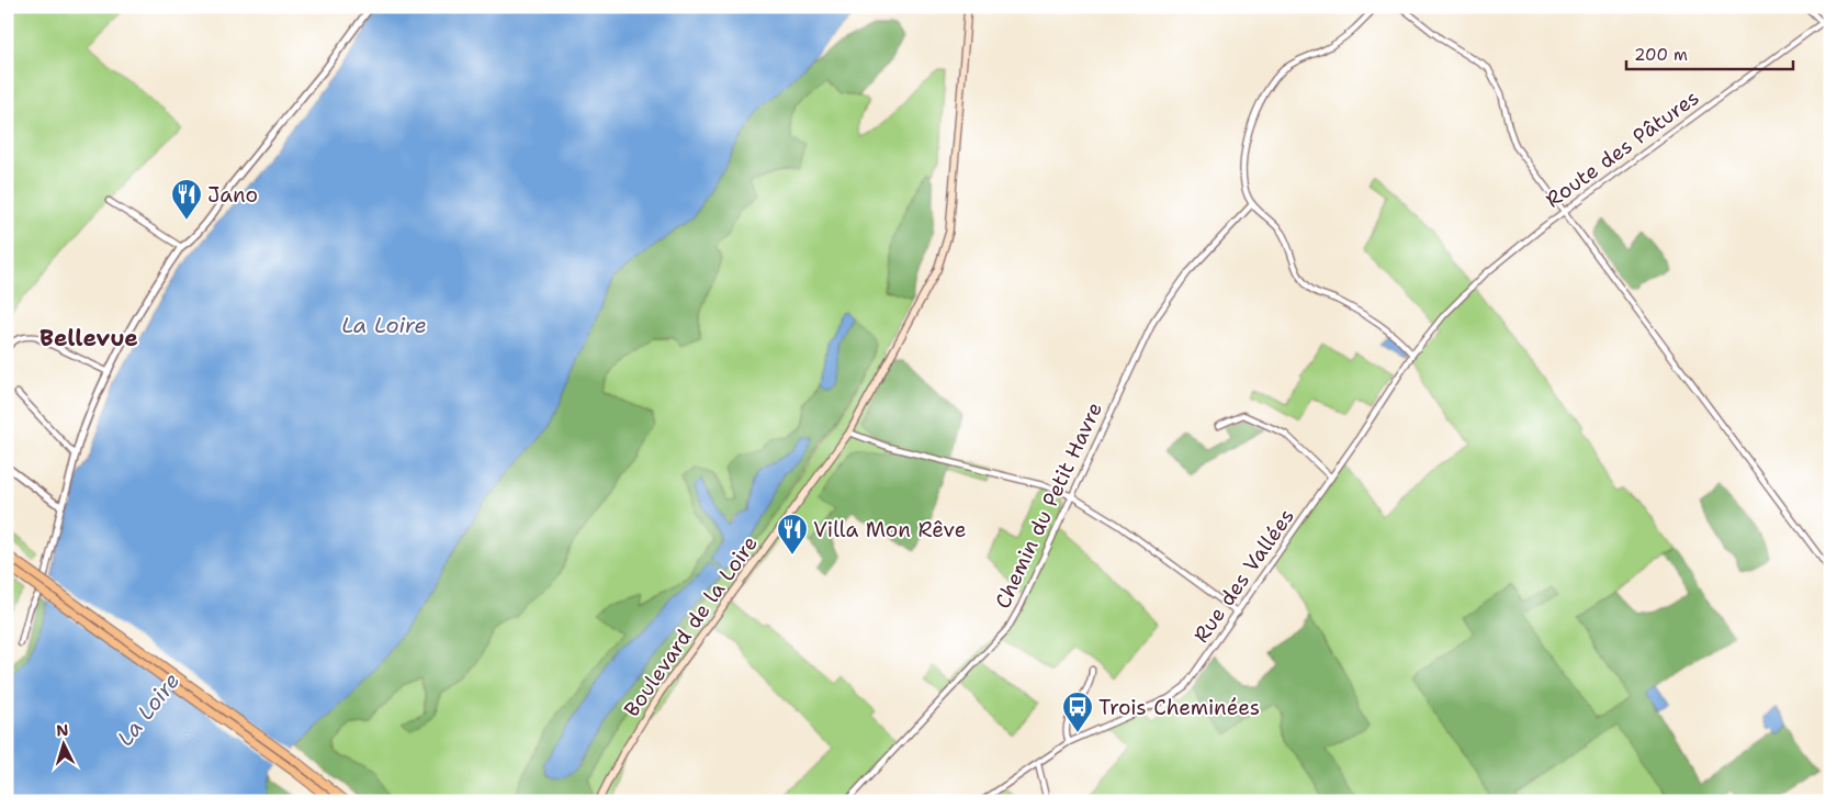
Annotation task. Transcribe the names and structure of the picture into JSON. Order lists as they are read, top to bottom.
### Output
{
  "streets": {
    "main road": ["Boulevard de la Loire"],
    "street": ["Route des Pâtures", "Chemin du Petit Havre", "Rue des Vallées"]
  },
  "crossings": [
    ["Route des Pâtures", "Rue des Vallées"]
  ],
  "districts": ["Bellevue"],
  "water": ["La Loire"],
  "places": {
    "restaurant": ["Jano", "Villa Mon Rêve"],
    "bus stop": ["Trois Cheminées"]
  },
  "scale_bar": "200 m",
  "north": "top"
}
